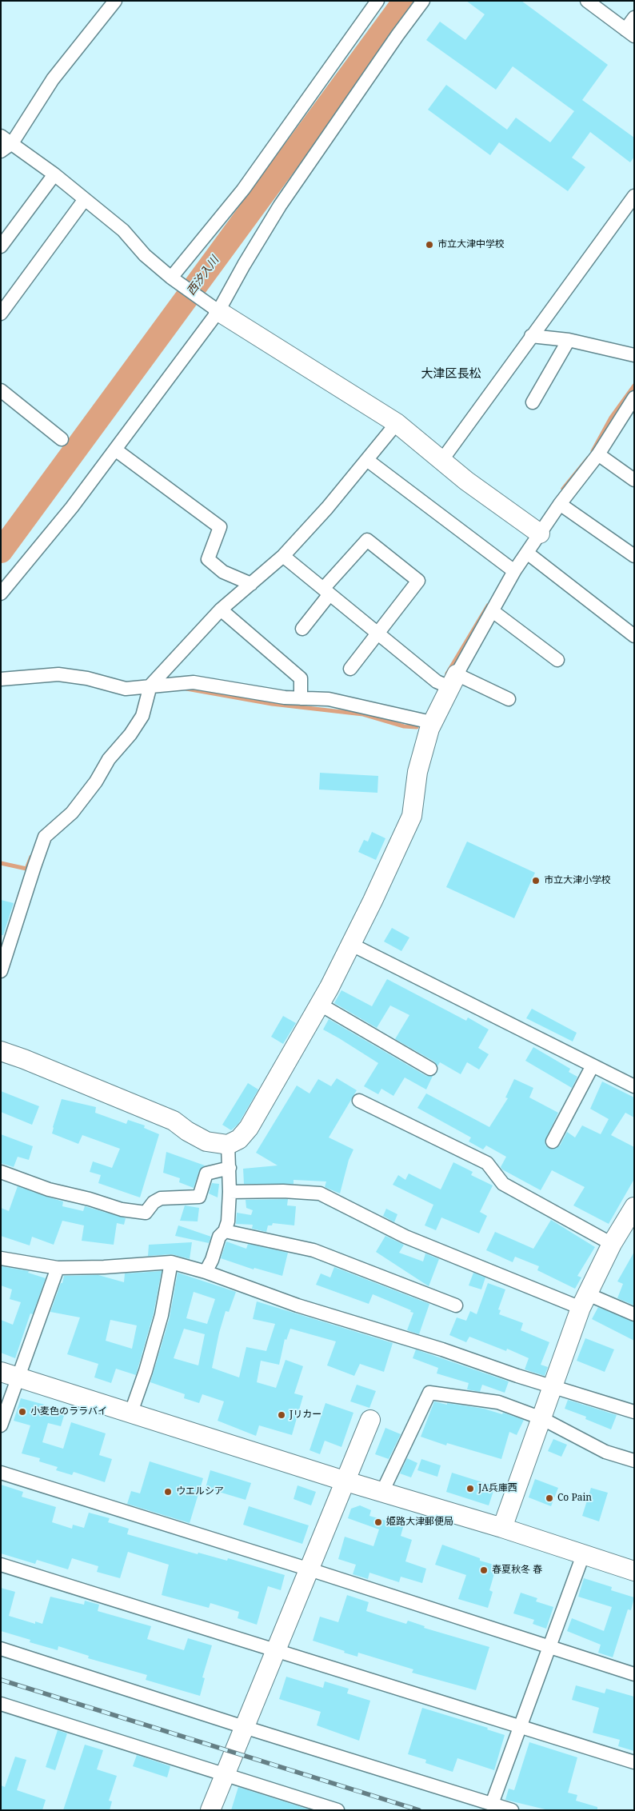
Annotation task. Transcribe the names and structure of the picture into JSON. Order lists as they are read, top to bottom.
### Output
{
  "districts": ["大津区長松"],
  "water": ["西汐入川"],
  "places": [
    "市立大津中学校",
    "市立大津小学校",
    "小麦色のララバイ",
    "Jリカー",
    "JA兵庫西",
    "ウエルシア",
    "Co Pain",
    "姫路大津郵便局",
    "春夏秋冬 春"
  ]
}
